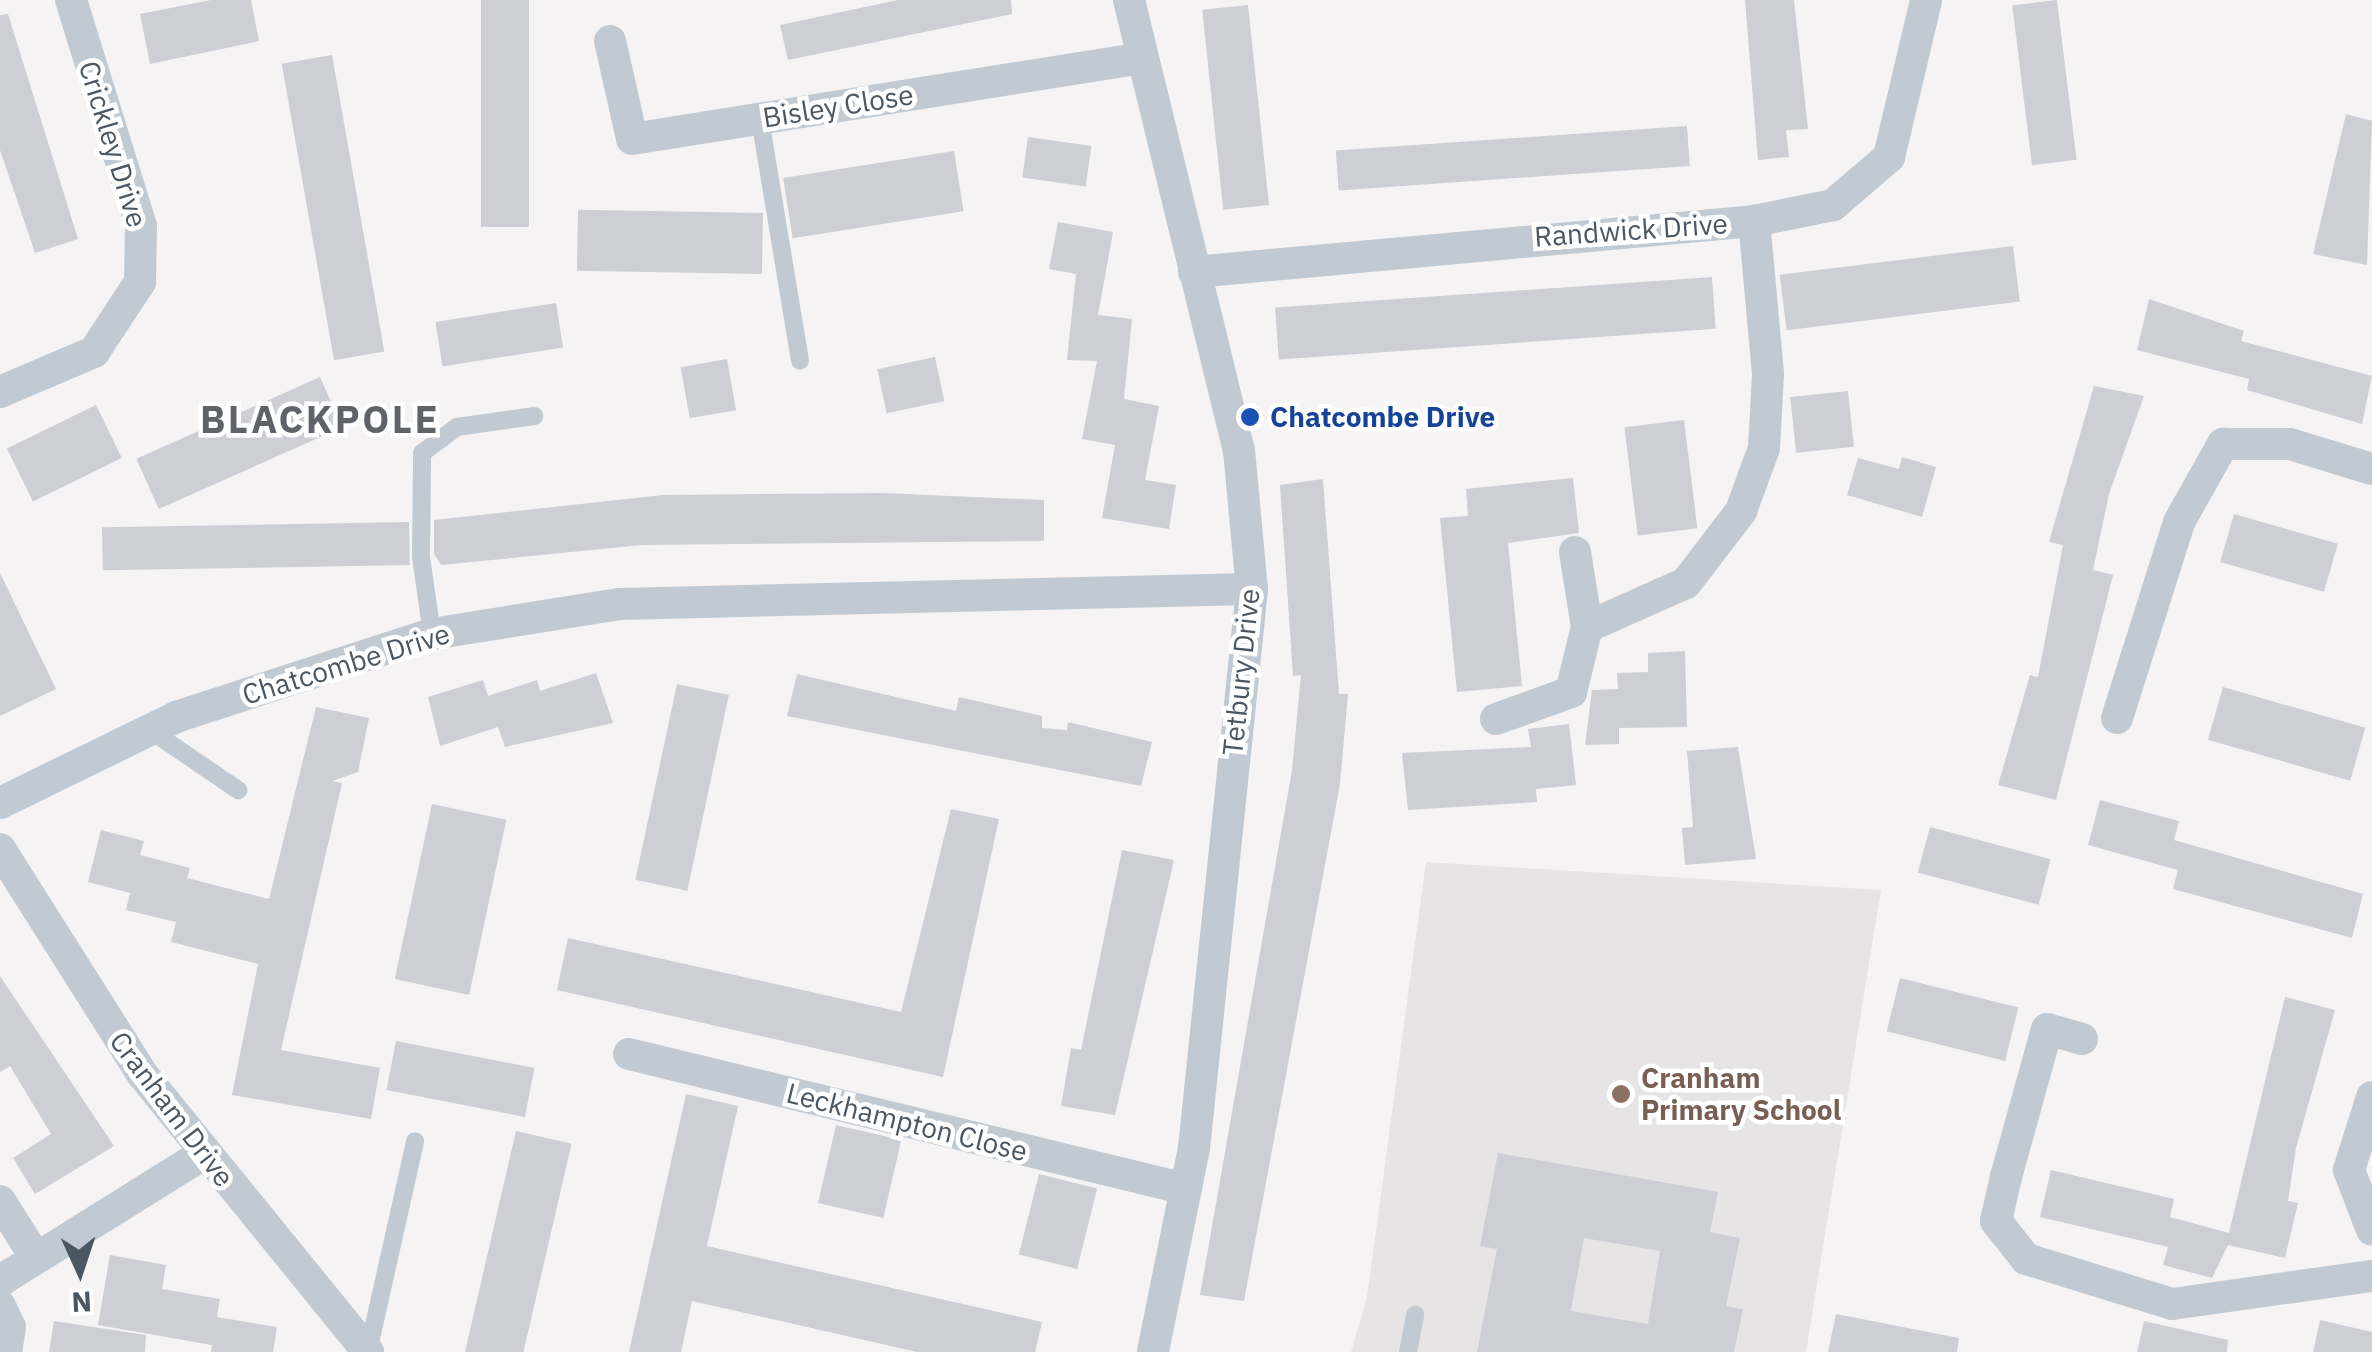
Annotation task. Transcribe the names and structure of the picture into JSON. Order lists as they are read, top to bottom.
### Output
{
  "streets": {
    "street": [
      "Bisley Close",
      "Crickley Drive",
      "Randwick Drive",
      "Chatcombe Drive",
      "Tetbury Drive",
      "Cranham Drive",
      "Leckhampton Close"
    ]
  },
  "crossings": [
    ["Bisley Close", "Tetbury Drive"],
    ["Randwick Drive", "Tetbury Drive"],
    ["Chatcombe Drive", "Tetbury Drive"],
    ["Tetbury Drive", "Leckhampton Close"]
  ],
  "districts": ["BLACKPOLE"],
  "places": ["Chatcombe Drive", "Cranham Primary School"],
  "north": "bottom"
}
